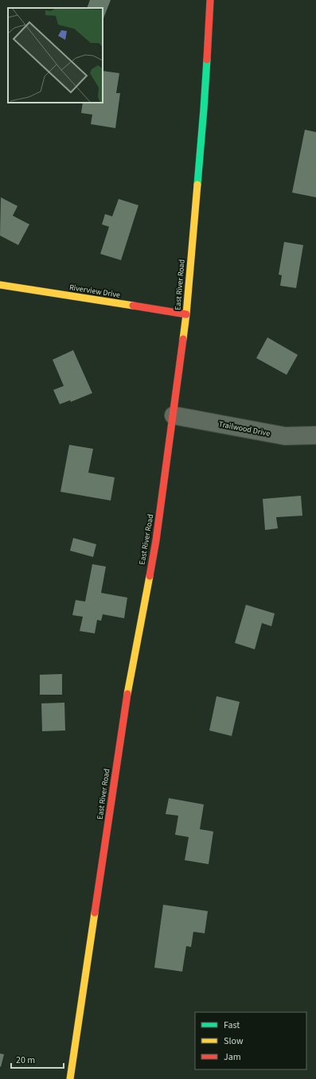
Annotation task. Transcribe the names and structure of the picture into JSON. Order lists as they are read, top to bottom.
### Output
{
  "streets": {
    "street": ["East River Road", "Riverview Drive", "Trailwood Drive"]
  },
  "crossings": [
    ["East River Road", "Riverview Drive"],
    ["East River Road", "Trailwood Drive"]
  ],
  "legend": ["Fast", "Slow", "Jam"],
  "scale_bar": "20 m"
}
